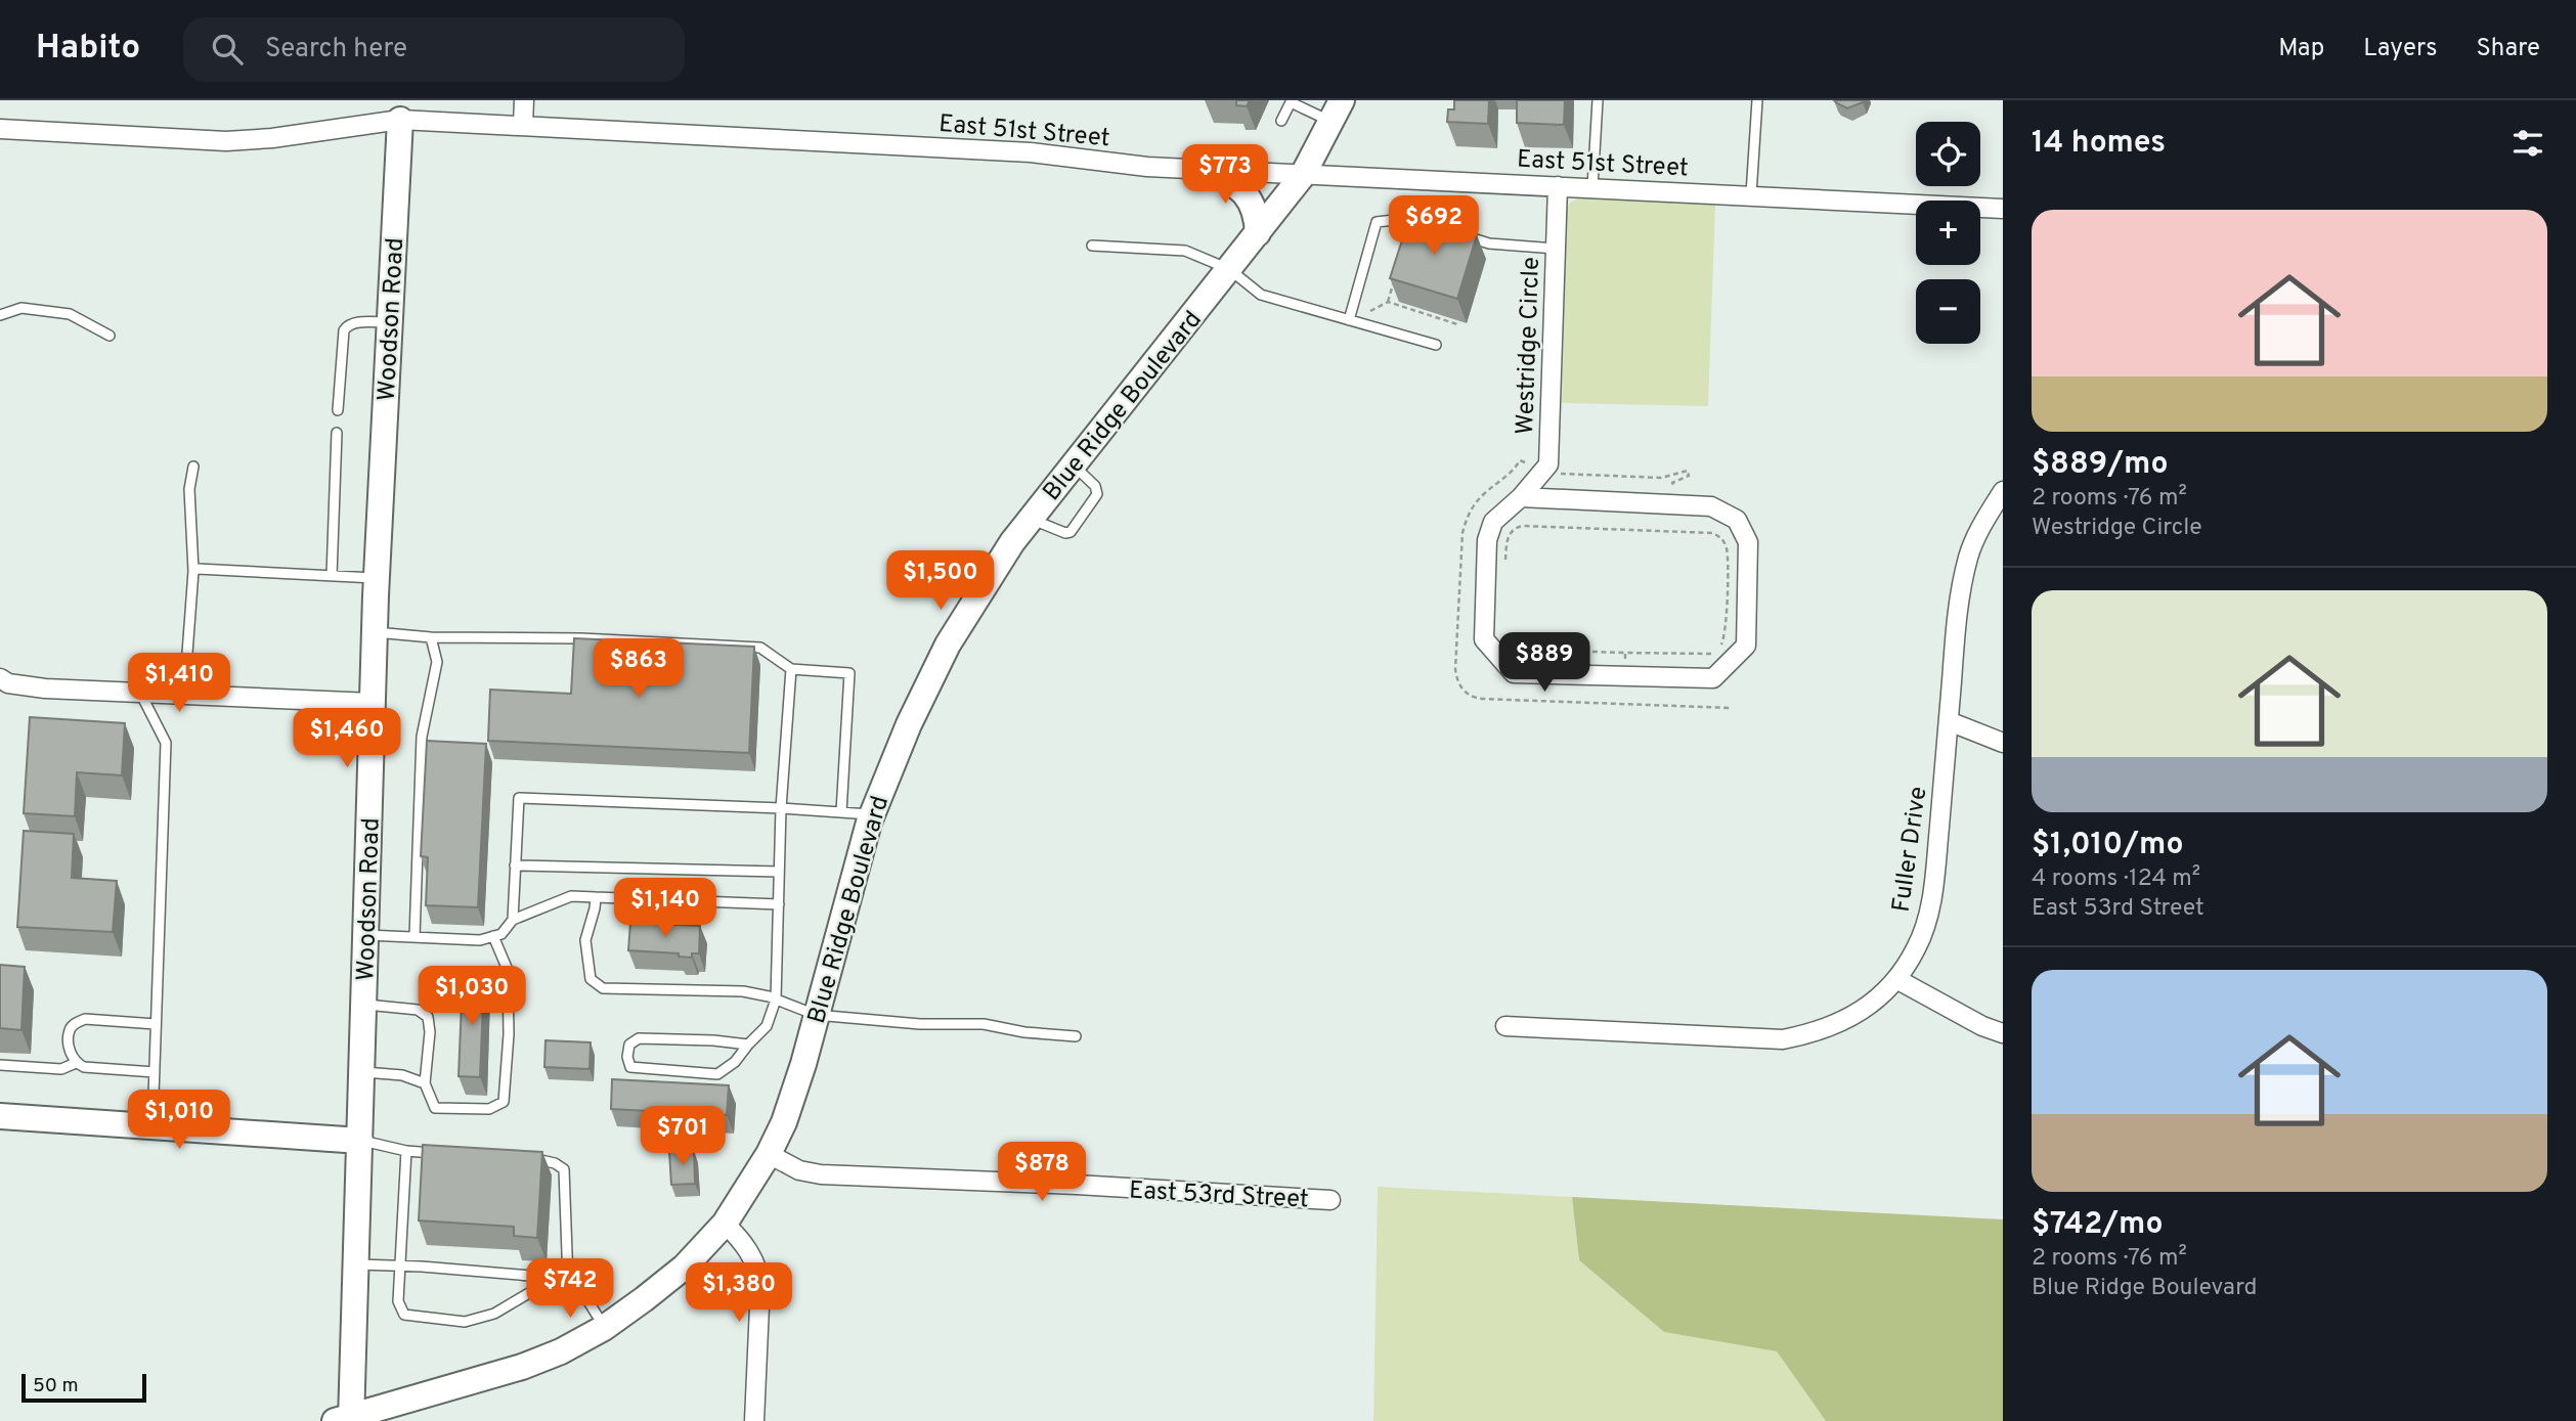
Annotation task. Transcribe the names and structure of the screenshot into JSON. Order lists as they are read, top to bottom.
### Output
{
  "streets": {
    "street": [
      "East 51st Street",
      "Woodson Road",
      "Westridge Circle",
      "Blue Ridge Boulevard",
      "Fuller Drive",
      "East 53rd Street"
    ]
  },
  "crossings": [
    ["East 51st Street", "Woodson Road"],
    ["East 51st Street", "Westridge Circle"],
    ["East 51st Street", "Blue Ridge Boulevard"],
    ["Woodson Road", "Blue Ridge Boulevard"],
    ["Blue Ridge Boulevard", "East 53rd Street"]
  ],
  "scale_bar": "50 m",
  "page": {
    "header": "Habito",
    "search": "Search here",
    "nav": ["Map", "Layers", "Share"],
    "heading": "14 homes",
    "map_buttons": ["+", "−"],
    "price": [
      "$773",
      "$692",
      "$1,500",
      "$889",
      "$863",
      "$1,410",
      "$1,460",
      "$1,140",
      "$1,030",
      "$1,010",
      "$701",
      "$878",
      "$742",
      "$1,380"
    ],
    "list": [
      {
        "name": "$889/mo",
        "note": "2 rooms · 76 m² · Westridge Circle"
      },
      {
        "name": "$1,010/mo",
        "note": "4 rooms · 124 m² · East 53rd Street"
      },
      {
        "name": "$742/mo",
        "note": "2 rooms · 76 m² · Blue Ridge Boulevard"
      }
    ],
    "scale": "50 m"
  }
}
